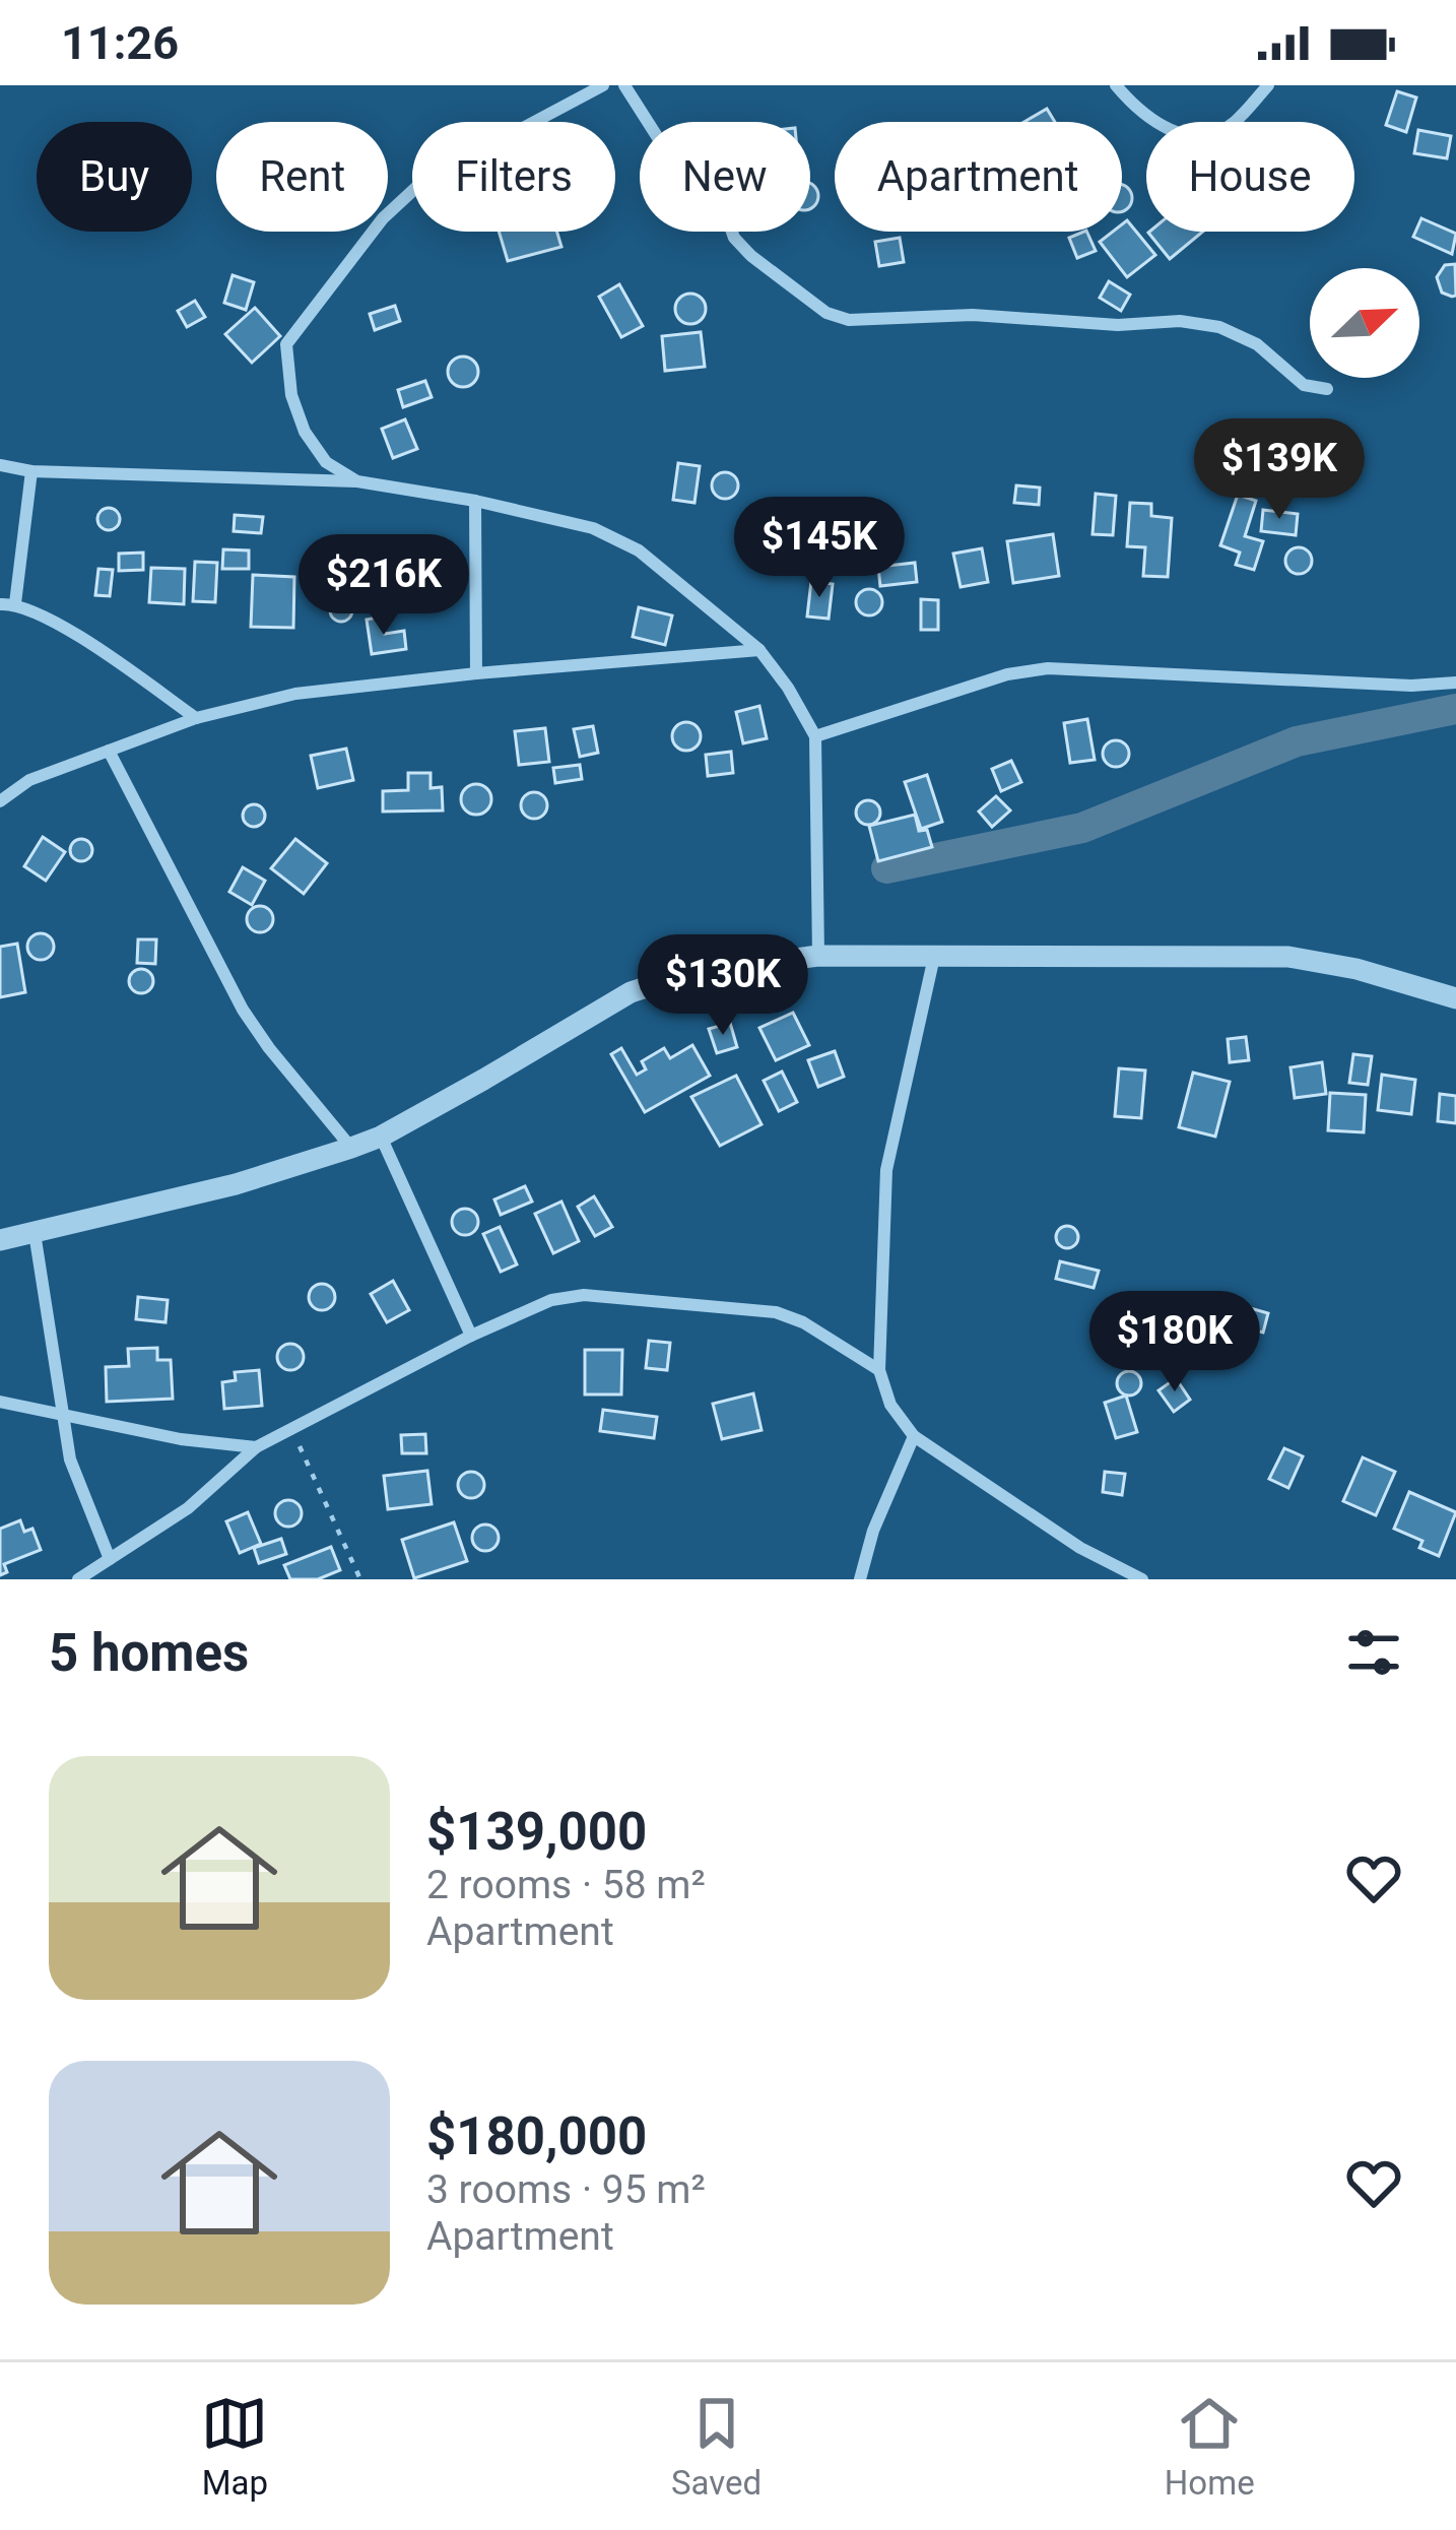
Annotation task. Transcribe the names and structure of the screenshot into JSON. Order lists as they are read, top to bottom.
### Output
{
  "north": "top right",
  "page": {
    "status": "11:26",
    "chip": [
      "Buy",
      "Rent",
      "Filters",
      "New",
      "Apartment",
      "House"
    ],
    "price": [
      "$139K",
      "$145K",
      "$216K",
      "$130K",
      "$180K"
    ],
    "heading": "5 homes",
    "list": [
      {
        "name": "$139,000",
        "note": "2 rooms · 58 m² · Apartment"
      },
      {
        "name": "$180,000",
        "note": "3 rooms · 95 m² · Apartment"
      }
    ],
    "tabs": ["Map", "Saved", "Home"]
  }
}
